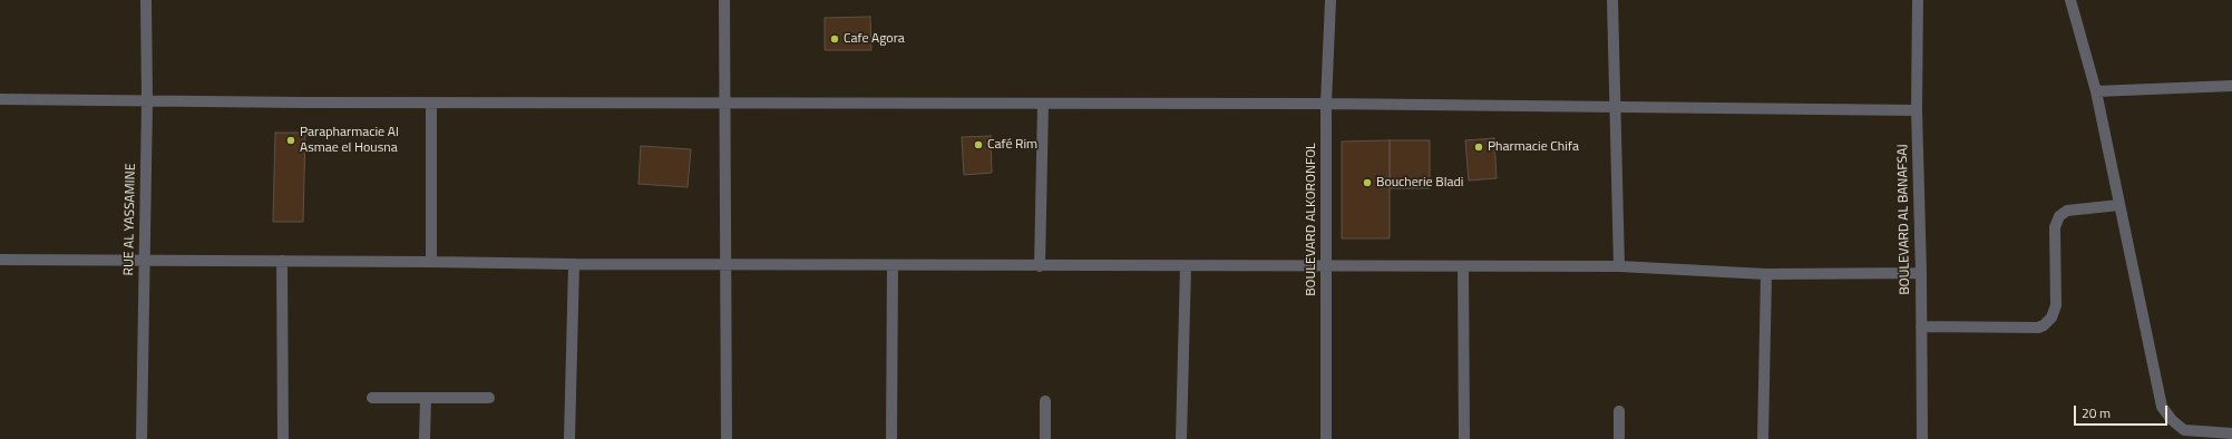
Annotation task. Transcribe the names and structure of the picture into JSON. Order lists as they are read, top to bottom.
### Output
{
  "streets": {
    "street": ["RUE AL YASSAMINE", "BOULEVARD ALKORONFOL", "BOULEVARD AL BANAFSAJ"]
  },
  "places": [
    "Cafe Agora",
    "Parapharmacie Al Asmae el Housna",
    "Café Rim",
    "Pharmacie Chifa",
    "Boucherie Bladi"
  ],
  "scale_bar": "20 m"
}
